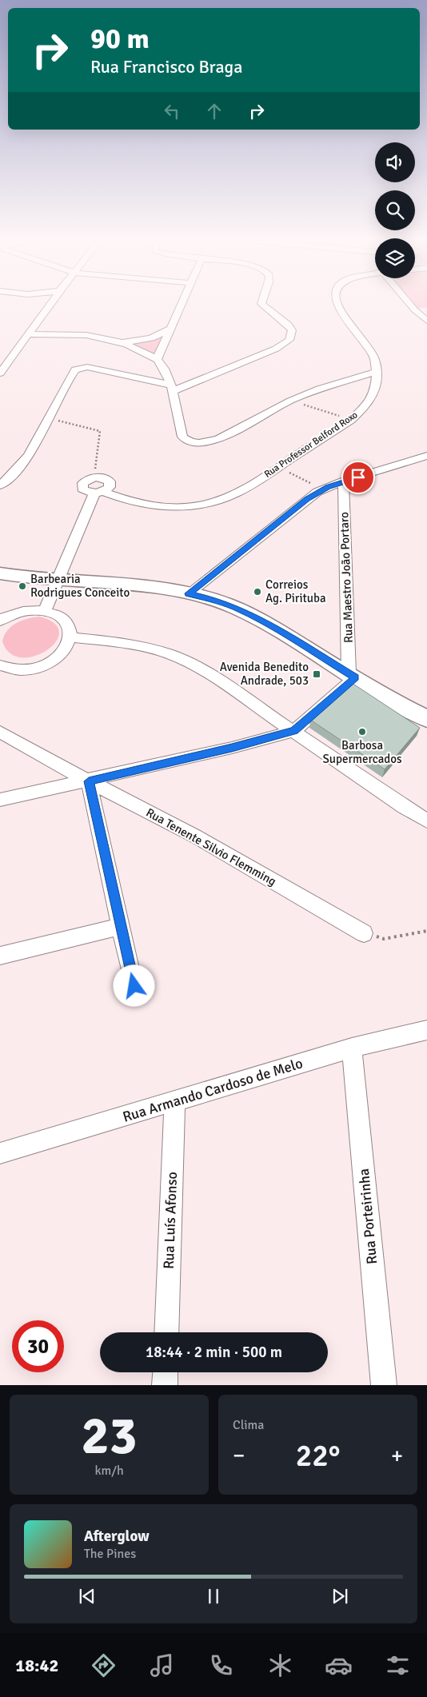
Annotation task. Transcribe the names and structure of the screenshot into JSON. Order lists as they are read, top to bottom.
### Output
{
  "streets": {
    "street": [
      "Rua Professor Belford Roxo",
      "Rua Maestro João Portaro",
      "Rua Tenente Silvio Flemming",
      "Rua Armando Cardoso de Melo",
      "Rua Porteirinha",
      "Rua Luís Afonso"
    ]
  },
  "crossings": [
    ["Rua Armando Cardoso de Melo", "Rua Porteirinha"],
    ["Rua Armando Cardoso de Melo", "Rua Luís Afonso"]
  ],
  "places": {
    "other": ["Barbearia Rodrigues Conceito", "Correios Ag. Pirituba", "Barbosa Supermercados"],
    "transit": ["Avenida Benedito Andrade, 503"]
  },
  "page": {
    "turn": ["90 m", "Rua Francisco Braga"],
    "limit": "30",
    "trip": "18:44 · 2 min · 500 m",
    "tile": [
      ["23", "km/h"],
      "Clima"
    ],
    "heat": ["−", "22°", "+"],
    "song": ["Afterglow", "The Pines"],
    "tabs": "18:42"
  }
}
